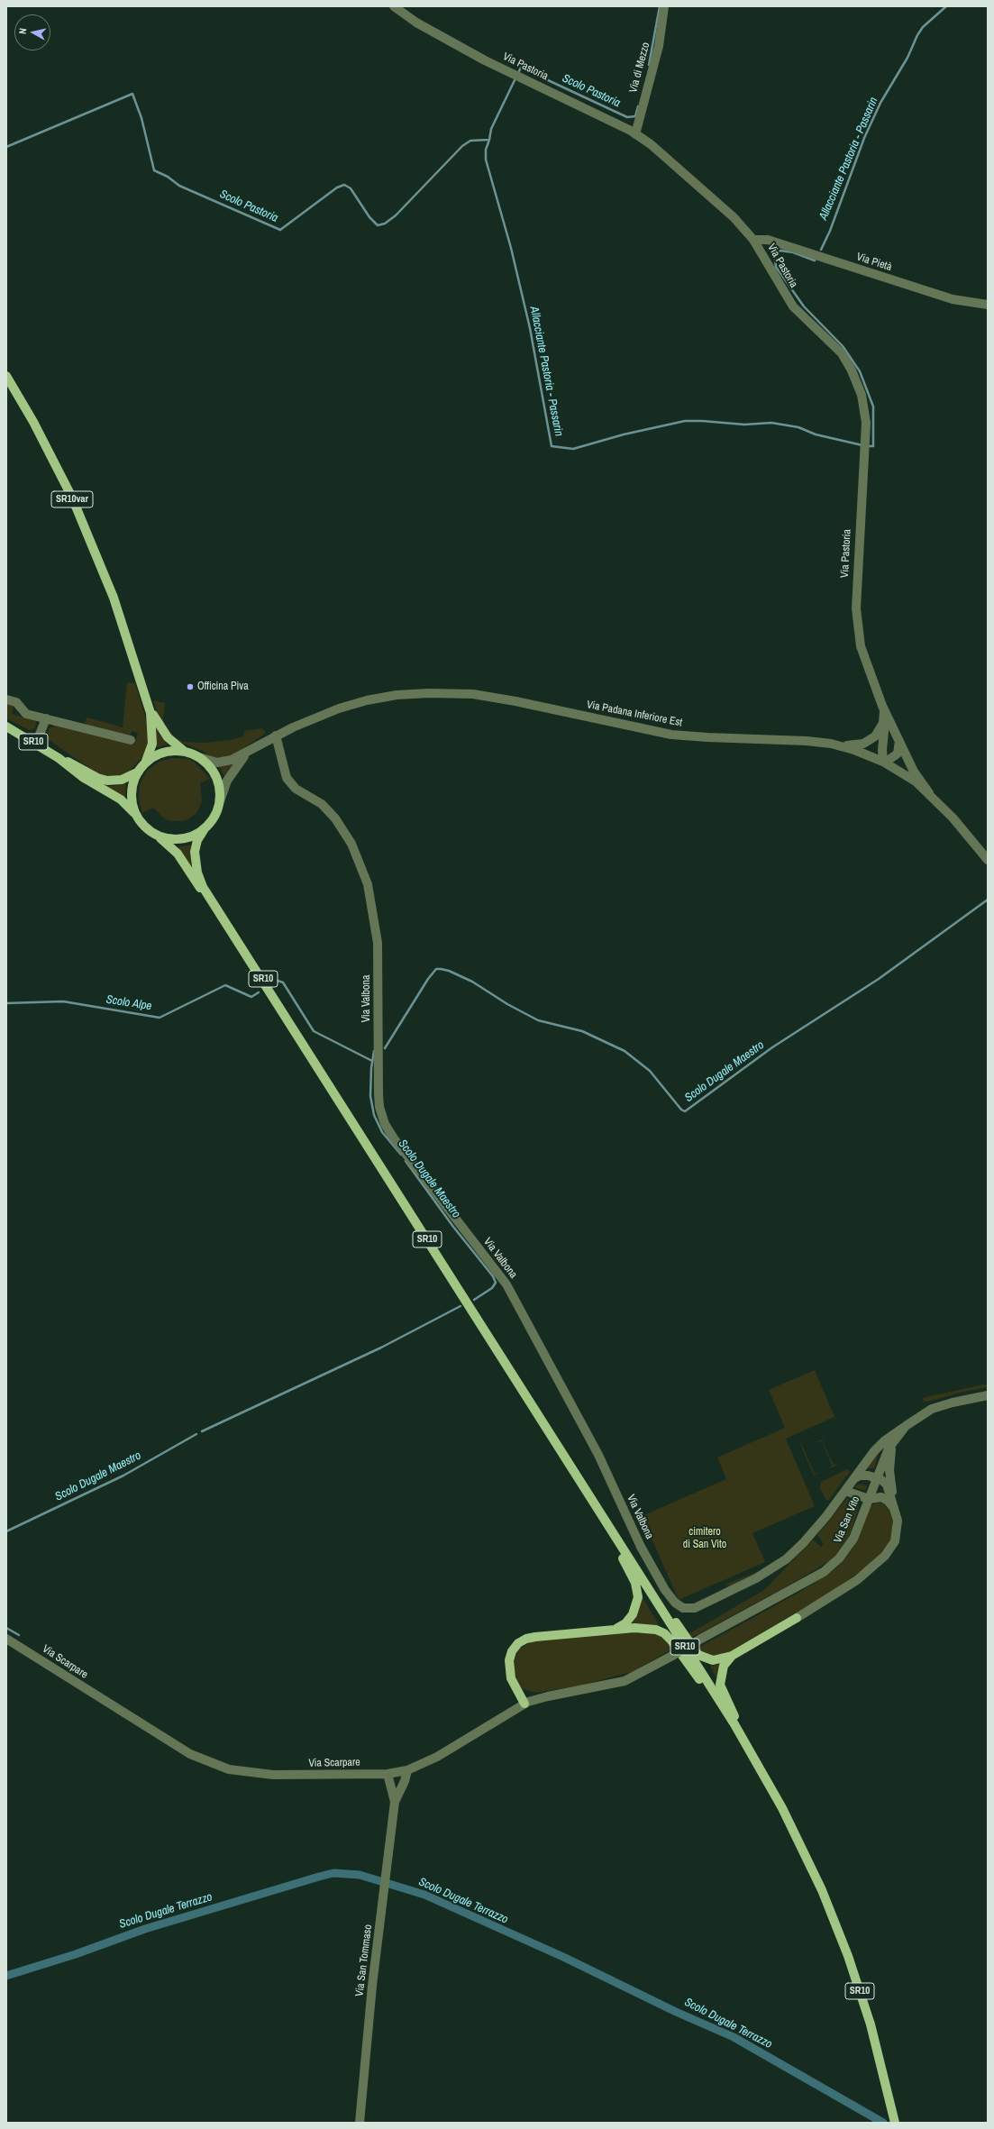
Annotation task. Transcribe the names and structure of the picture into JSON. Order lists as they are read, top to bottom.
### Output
{
  "streets": {
    "main road": ["SR10var", "SR10"],
    "street": [
      "Via Pastoria",
      "Via di Mezzo",
      "Via Pietà",
      "Via Padana Inferiore Est",
      "Via Valbona",
      "Via San Vito",
      "Via Scarpare",
      "Via San Tommaso"
    ]
  },
  "crossings": [
    ["Via Pastoria", "Via di Mezzo"],
    ["Via Pastoria", "Via Pietà"],
    ["Via Pastoria", "Via Padana Inferiore Est"],
    ["SR10var", "Via Padana Inferiore Est"],
    ["SR10var", "SR10"],
    ["Via Padana Inferiore Est", "SR10"],
    ["Via Padana Inferiore Est", "Via Valbona"],
    ["Via Valbona", "Via San Vito"],
    ["Via San Vito", "Via Scarpare"],
    ["Via Scarpare", "Via San Tommaso"]
  ],
  "water": [
    "Scolo Pastoria",
    "Allacciante Pastoria - Passarin",
    "Scolo Alpe",
    "Scolo Dugale Maestro",
    "Scolo Dugale Terrazzo"
  ],
  "parks": ["cimitero di San Vito"],
  "places": ["Officina Piva"],
  "north": "left"
}
